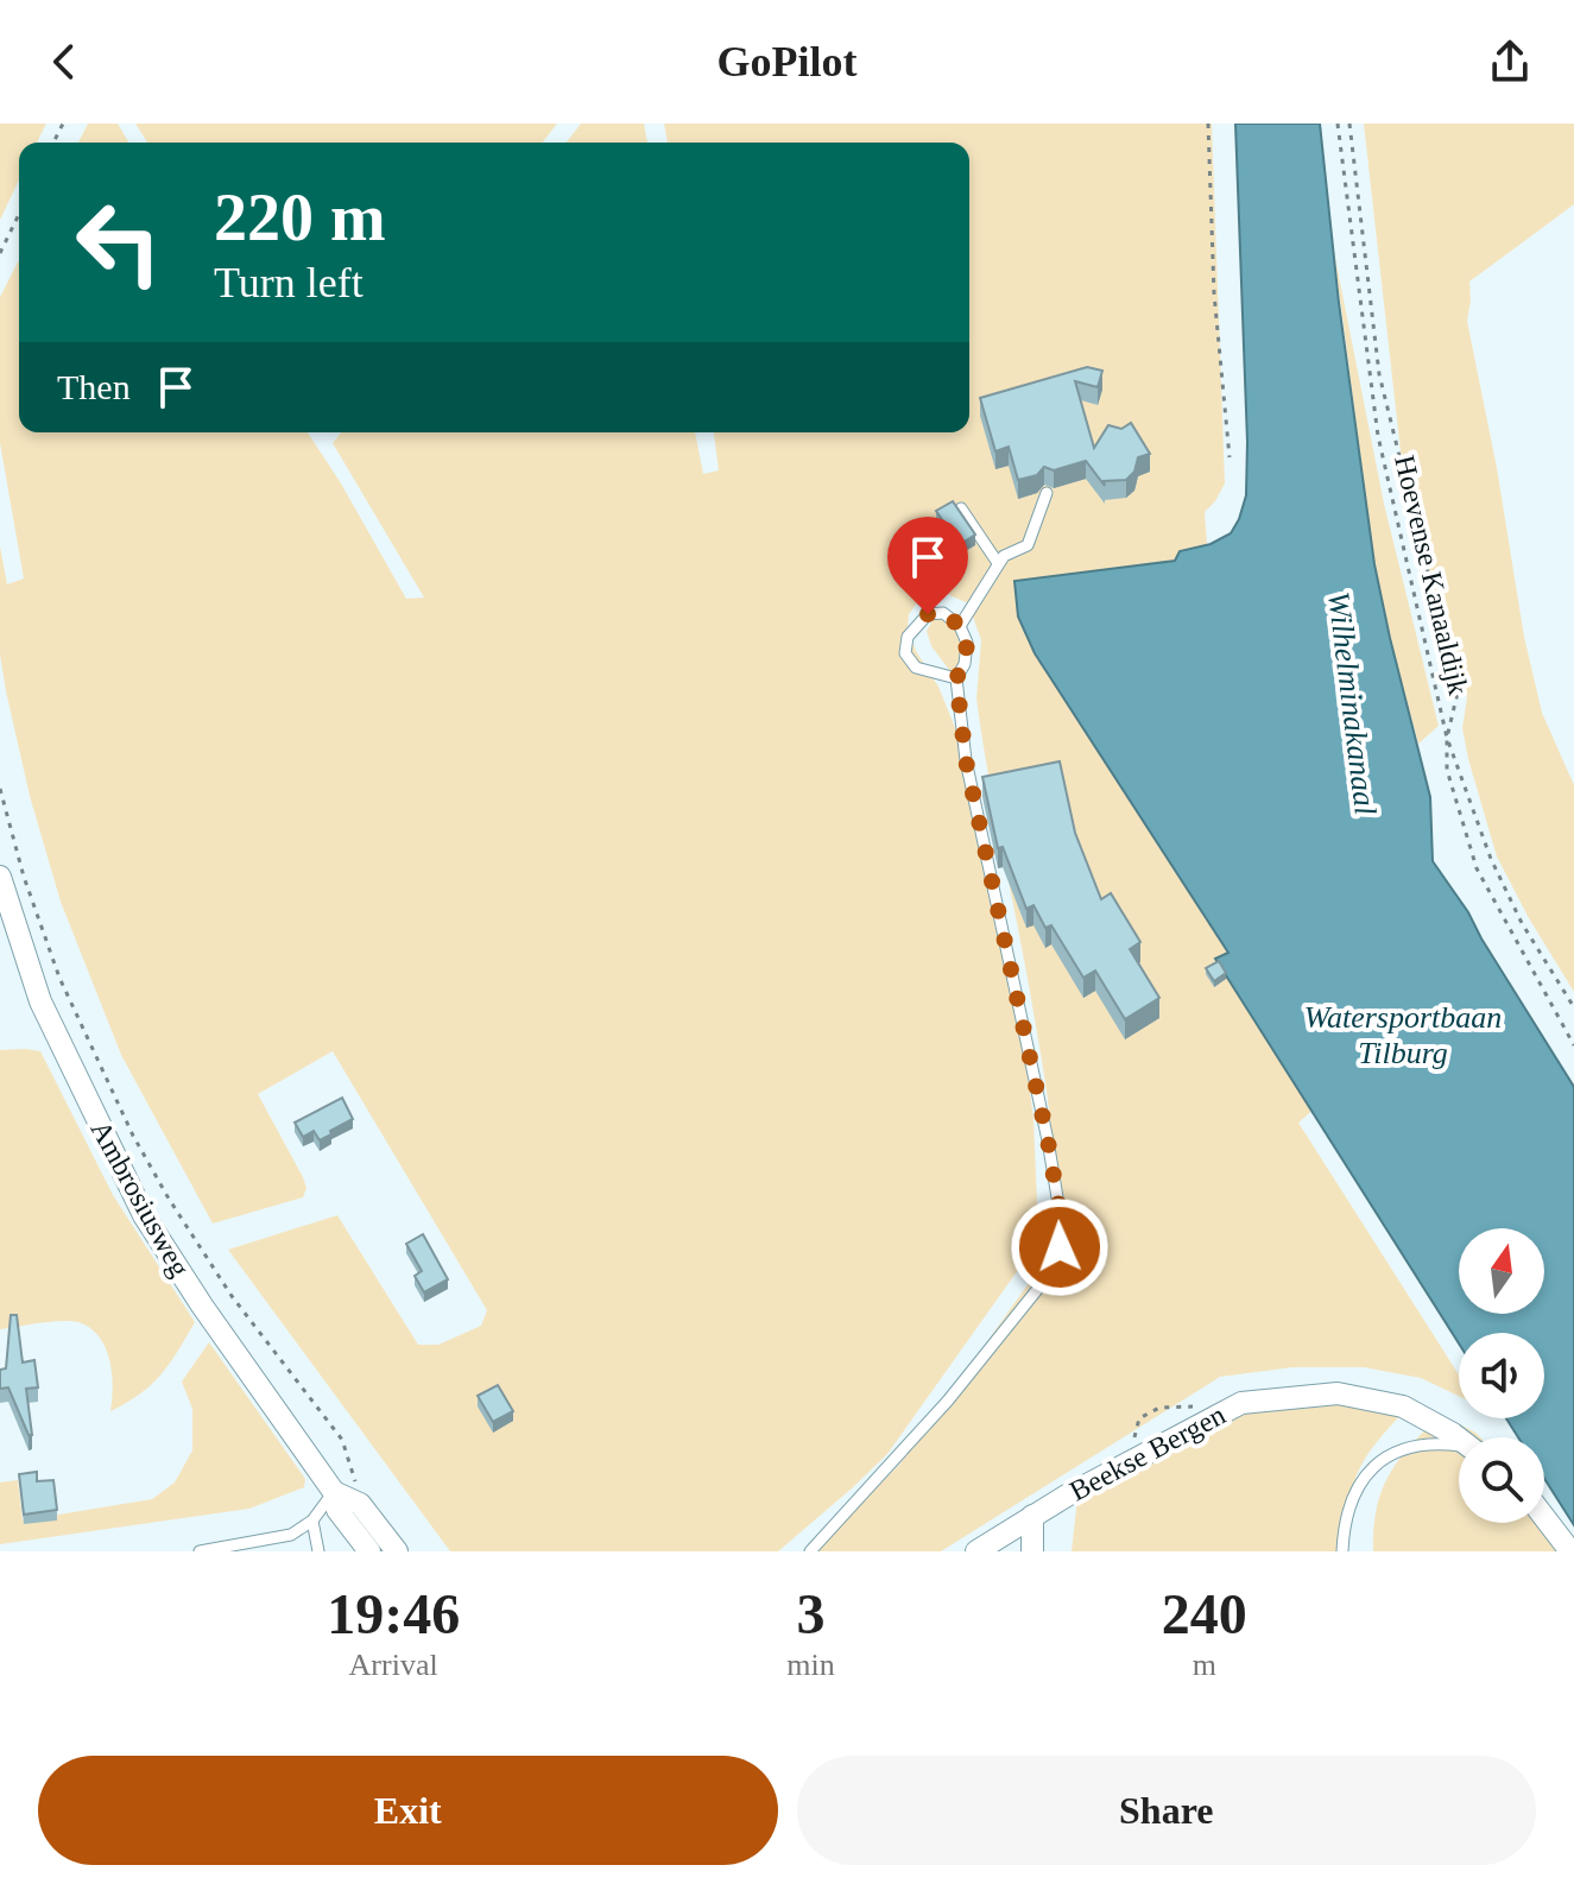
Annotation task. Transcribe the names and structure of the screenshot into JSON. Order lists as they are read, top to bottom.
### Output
{
  "streets": {
    "street": ["Ambrosiusweg", "Beekse Bergen"],
    "path": ["Hoevense Kanaaldijk"]
  },
  "water": ["Wilhelminakanaal", "Watersportbaan Tilburg"],
  "north": "top",
  "page": {
    "header": "GoPilot",
    "turn": ["220 m", "Turn left"],
    "then": "Then",
    "eta": [
      "19:46",
      "Arrival",
      "3",
      "min",
      "240",
      "m"
    ],
    "buttons": ["Exit", "Share"]
  }
}
